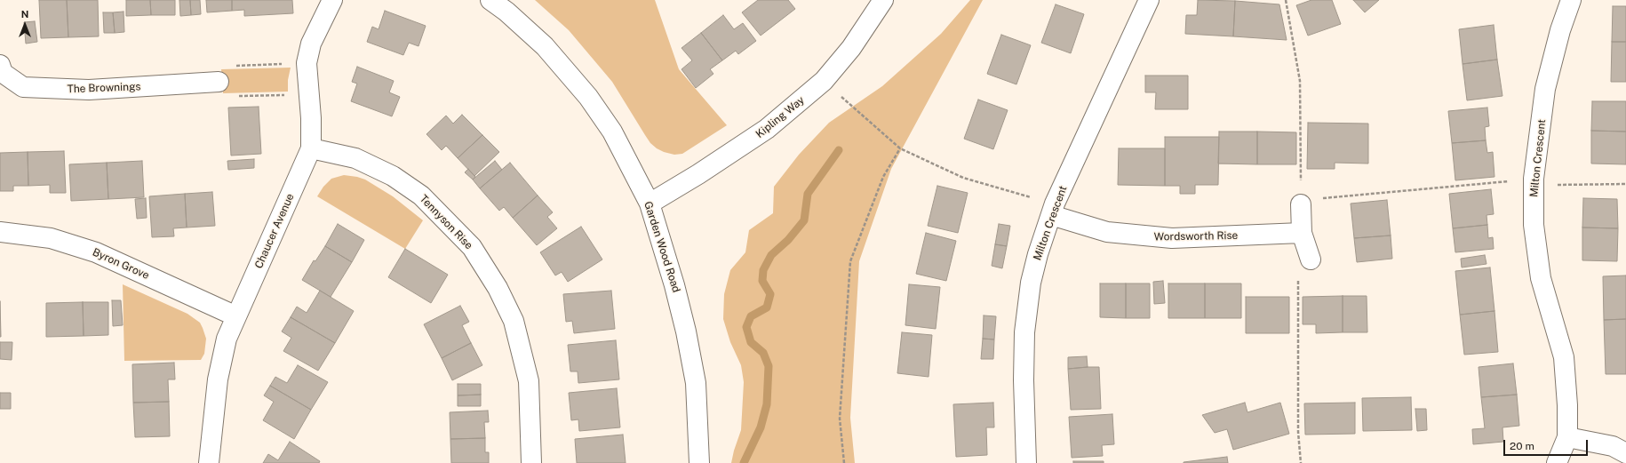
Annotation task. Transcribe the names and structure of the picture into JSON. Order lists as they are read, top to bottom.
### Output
{
  "streets": {
    "street": [
      "The Brownings",
      "Kipling Way",
      "Milton Crescent",
      "Tennyson Rise",
      "Chaucer Avenue",
      "Wordsworth Rise",
      "Garden Wood Road",
      "Byron Grove"
    ]
  },
  "crossings": [
    ["Kipling Way", "Garden Wood Road"],
    ["Milton Crescent", "Wordsworth Rise"],
    ["Tennyson Rise", "Chaucer Avenue"],
    ["Chaucer Avenue", "Byron Grove"]
  ],
  "scale_bar": "20 m",
  "north": "top"
}
